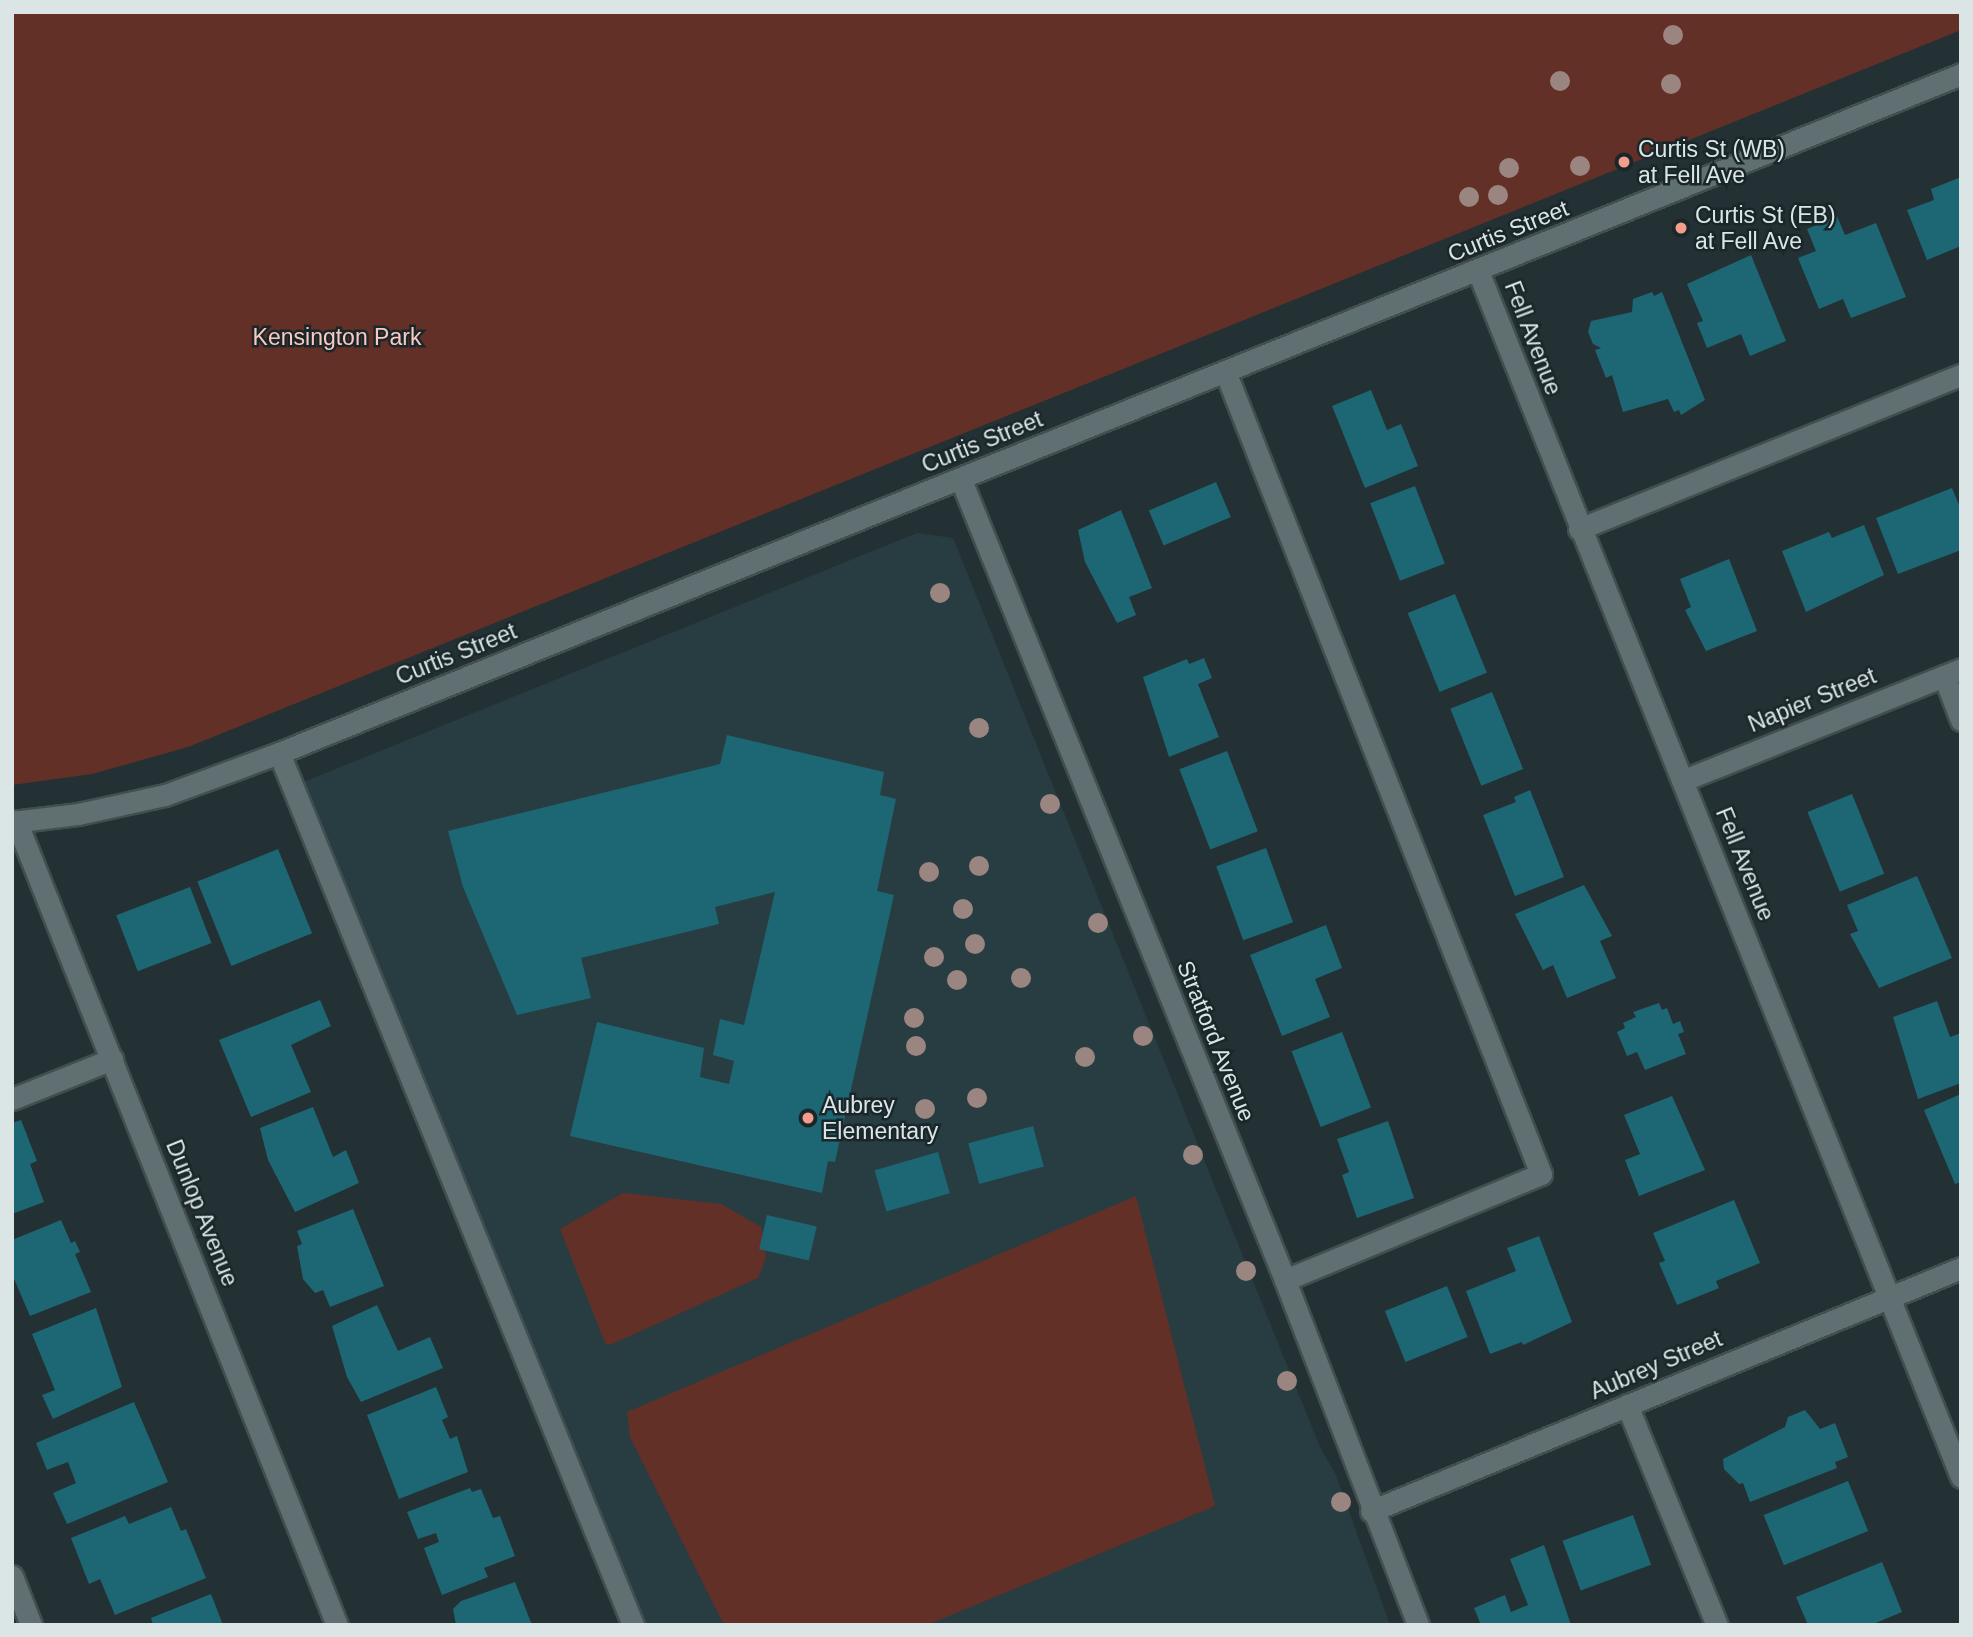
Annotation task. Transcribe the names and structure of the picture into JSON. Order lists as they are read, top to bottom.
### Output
{
  "streets": {
    "street": [
      "Curtis Street",
      "Fell Avenue",
      "Napier Street",
      "Stratford Avenue",
      "Dunlop Avenue",
      "Aubrey Street"
    ]
  },
  "crossings": [
    ["Curtis Street", "Fell Avenue"],
    ["Curtis Street", "Stratford Avenue"],
    ["Curtis Street", "Dunlop Avenue"],
    ["Fell Avenue", "Napier Street"],
    ["Fell Avenue", "Aubrey Street"],
    ["Stratford Avenue", "Aubrey Street"]
  ],
  "parks": ["Kensington Park"],
  "places": ["Curtis St (WB) at Fell Ave", "Curtis St (EB) at Fell Ave", "Aubrey Elementary"]
}
